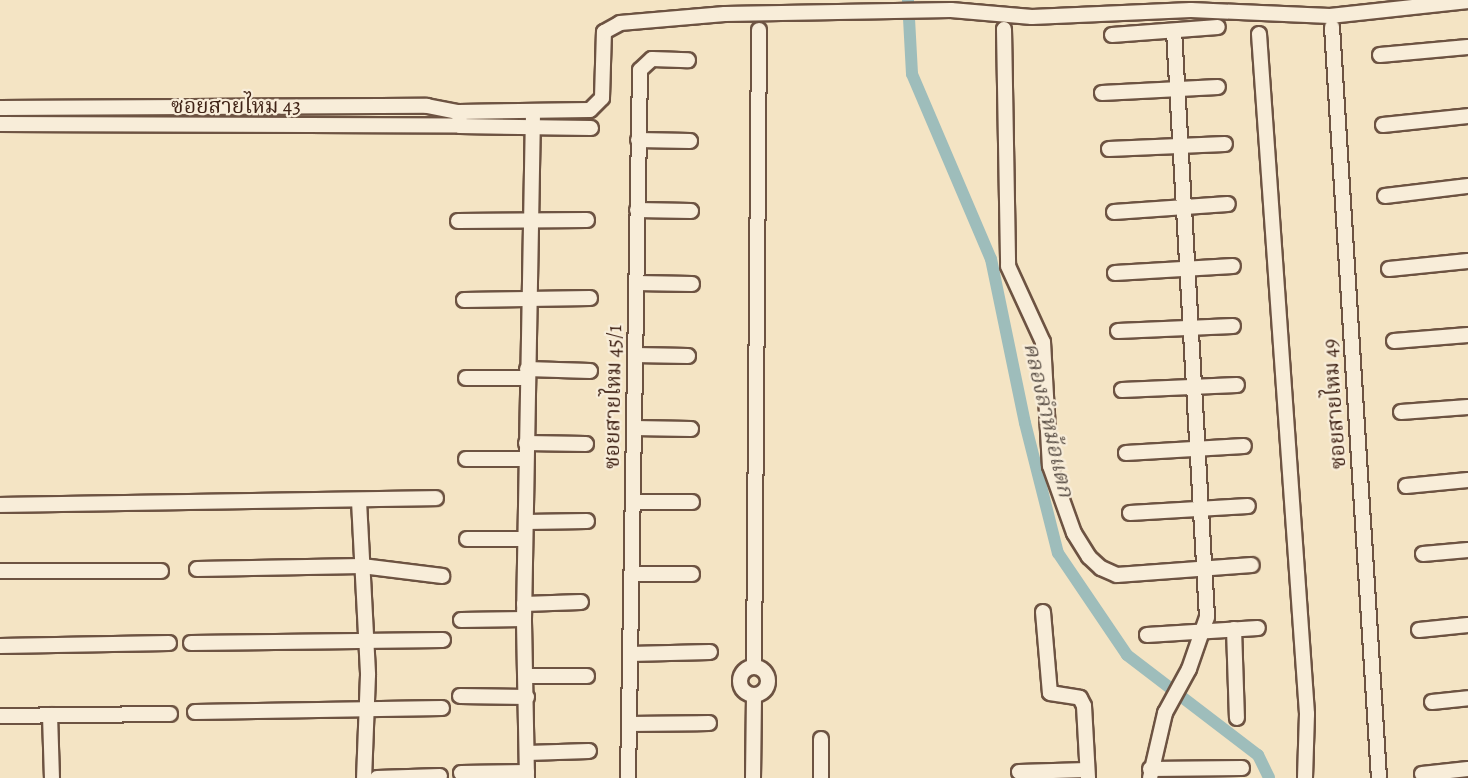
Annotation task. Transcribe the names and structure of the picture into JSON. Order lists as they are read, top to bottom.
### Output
{
  "streets": {
    "street": ["ซอยสายไหม 43", "ซอยสายไหม 45/1", "ซอยสายไหม 49"]
  },
  "water": ["คลองลำหม้อแตก"]
}
